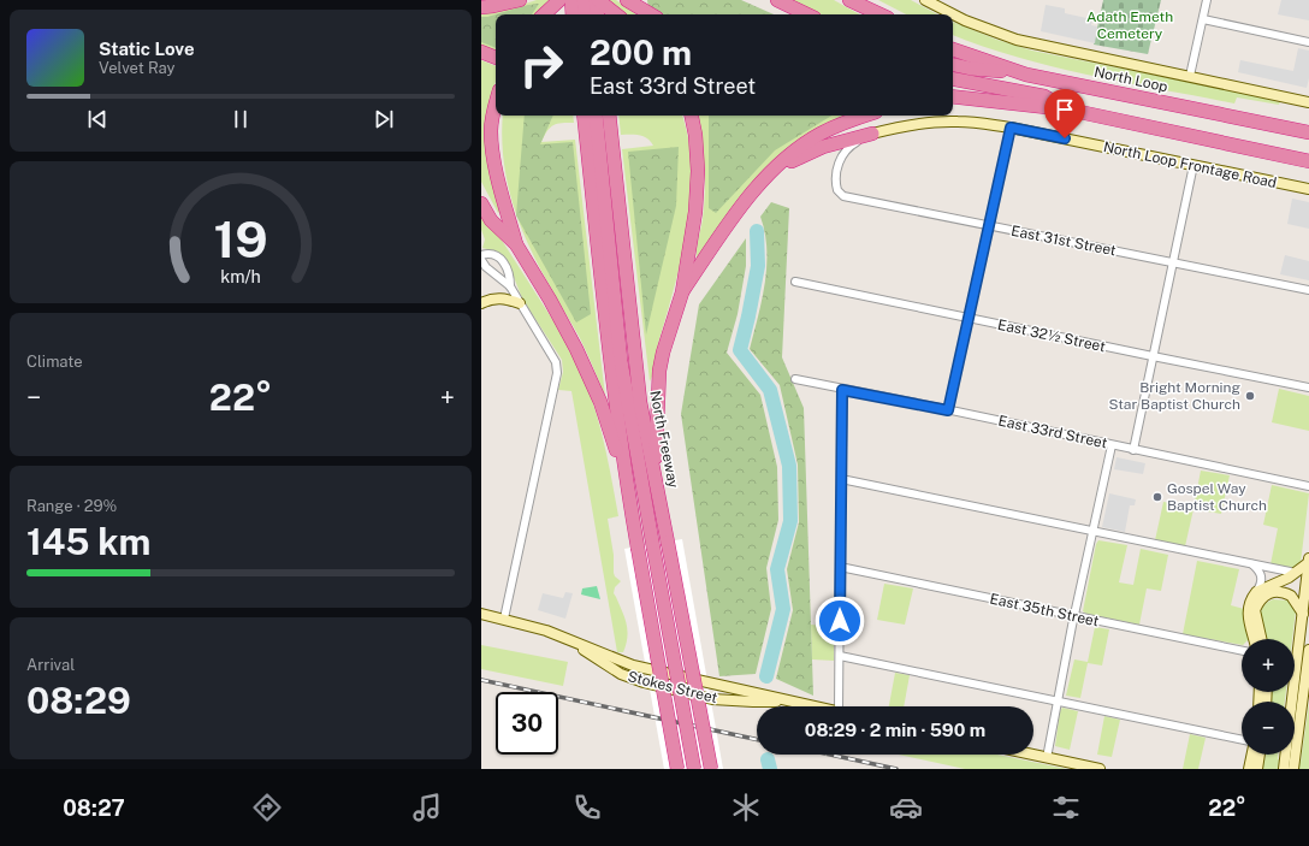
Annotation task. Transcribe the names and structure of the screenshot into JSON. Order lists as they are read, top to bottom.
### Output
{
  "streets": {
    "highway": ["North Loop", "North Freeway"],
    "main road": ["North Loop Frontage Road", "Stokes Street"],
    "street": [
      "East 31st Street",
      "East 32½ Street",
      "East 33rd Street",
      "East 35th Street"
    ]
  },
  "crossings": [
    ["North Loop Frontage Road", "East 31st Street"]
  ],
  "parks": ["Adath Emeth Cemetery"],
  "places": ["Bright Morning Star Baptist Church", "Gospel Way Baptist Church"],
  "page": {
    "turn": ["200 m", "East 33rd Street"],
    "song": ["Static Love", "Velvet Ray"],
    "tile": [
      "Climate",
      ["Range · 29%", "145 km"],
      ["Arrival", "08:29"]
    ],
    "heat": ["−", "22°", "+"],
    "map_buttons": ["+", "−"],
    "limit": "30",
    "trip": "08:29 · 2 min · 590 m",
    "tabs": ["08:27", "22°"],
    "gauge": ["19", "km/h"]
  }
}
